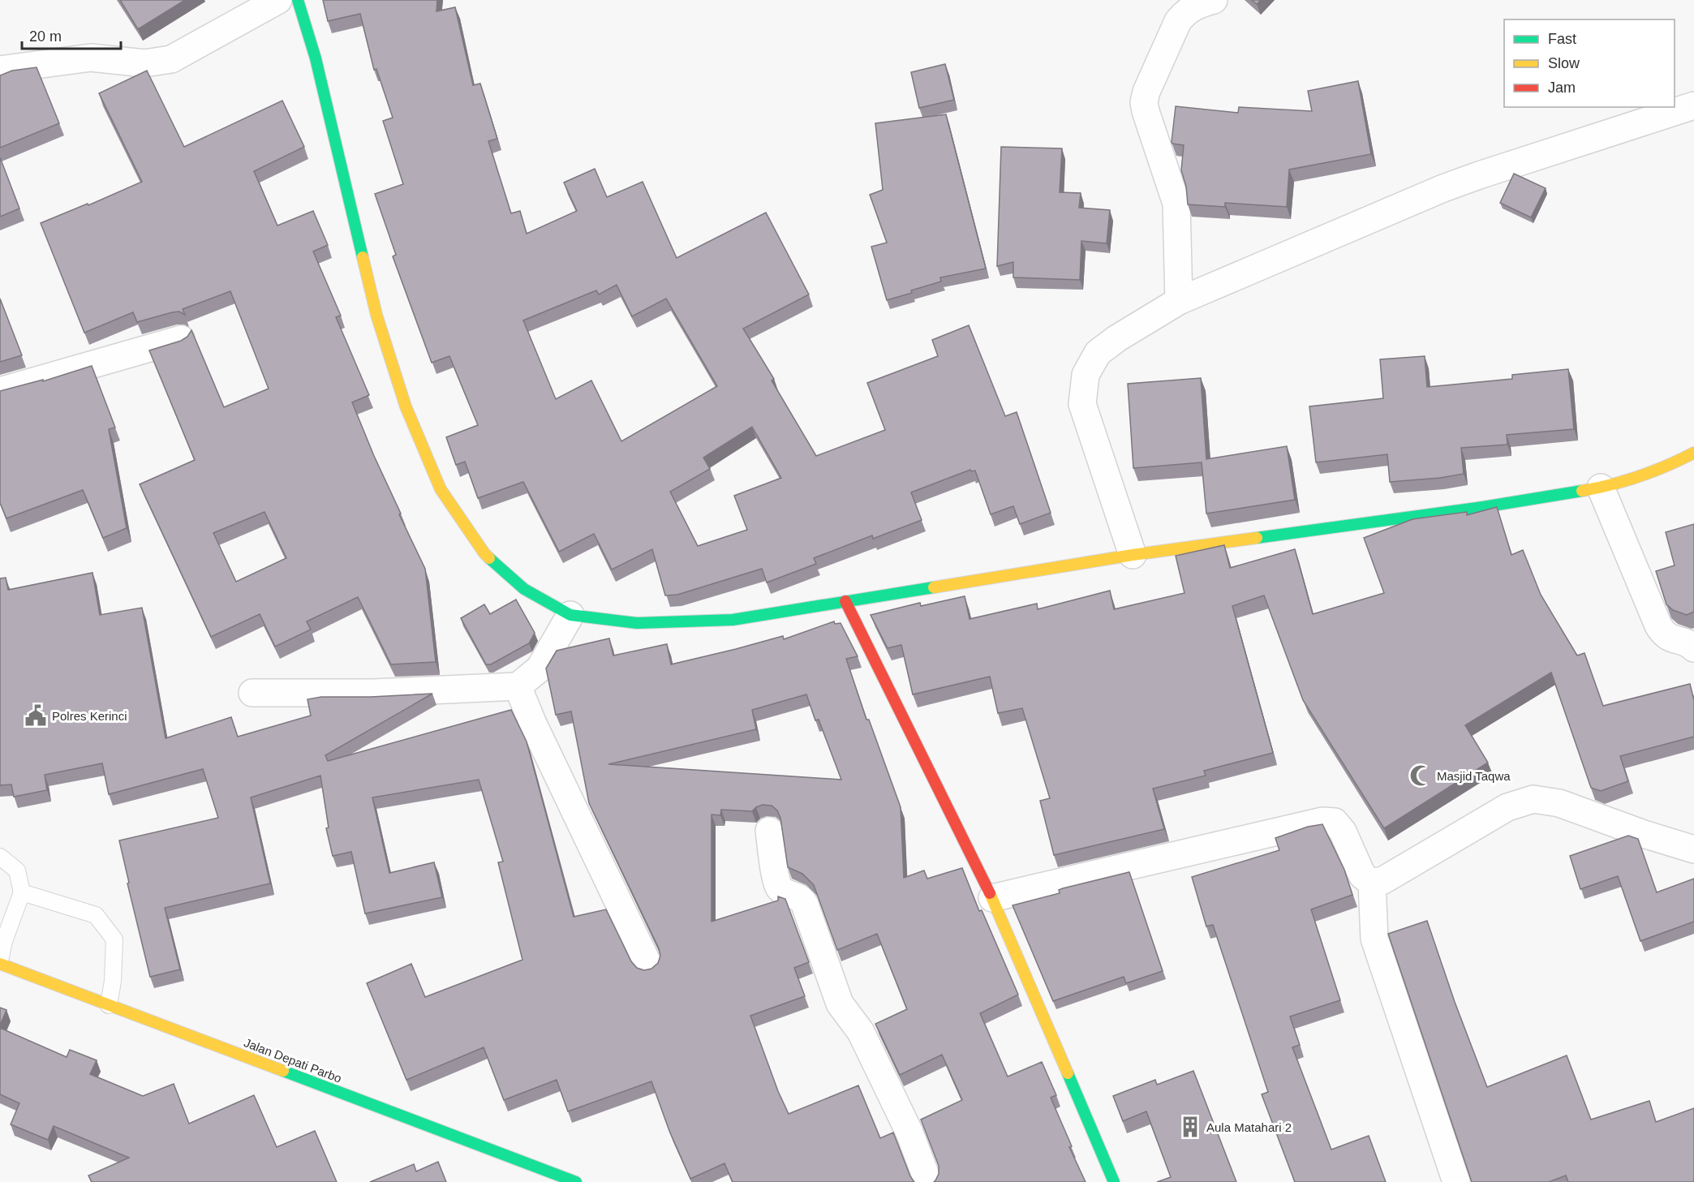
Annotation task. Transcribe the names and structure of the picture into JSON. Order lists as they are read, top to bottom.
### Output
{
  "streets": {
    "street": ["Jalan Depati Parbo"]
  },
  "places": {
    "public building": ["Polres Kerinci"],
    "mosque": ["Masjid Taqwa"],
    "building": ["Aula Matahari 2"]
  },
  "legend": ["Fast", "Slow", "Jam"],
  "scale_bar": "20 m"
}
